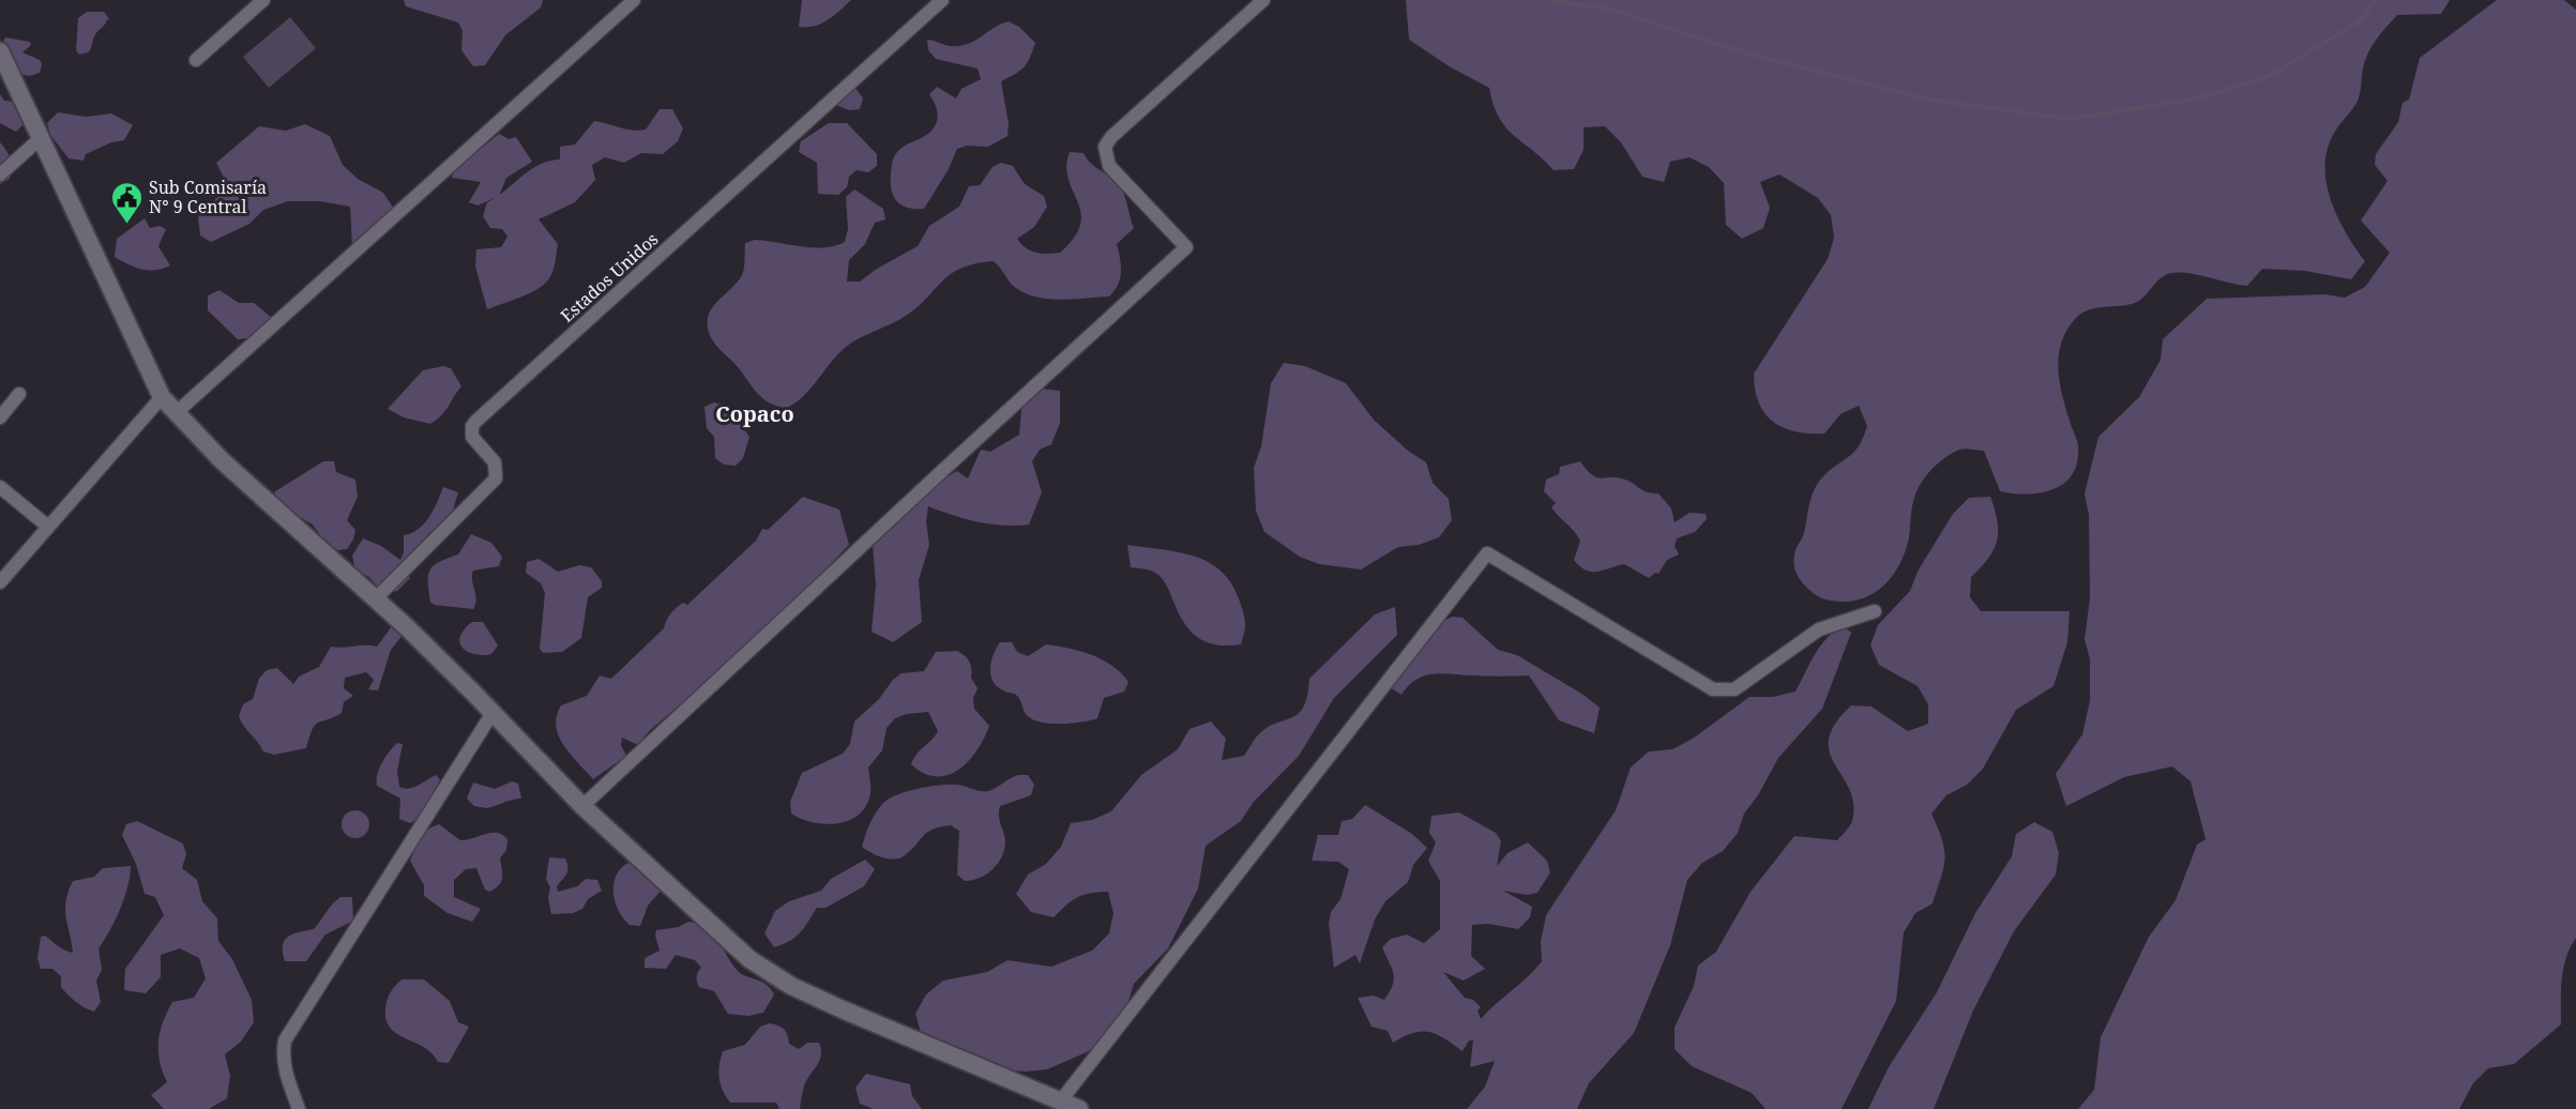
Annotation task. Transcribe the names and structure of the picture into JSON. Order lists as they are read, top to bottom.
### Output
{
  "streets": {
    "street": ["Estados Unidos"]
  },
  "districts": ["Copaco"],
  "places": {
    "public building": ["Sub Comisaría N° 9 Central"]
  }
}
